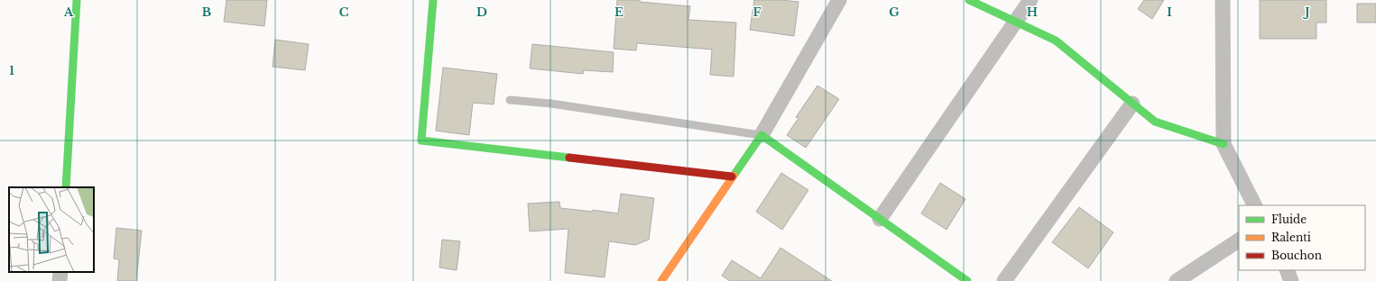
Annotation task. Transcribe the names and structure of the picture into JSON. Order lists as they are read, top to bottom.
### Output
{
  "legend": ["Fluide", "Ralenti", "Bouchon"],
  "grid": {
    "columns": [
      "A",
      "B",
      "C",
      "D",
      "E",
      "F",
      "G",
      "H",
      "I",
      "J"
    ],
    "rows": ["1"]
  }
}
